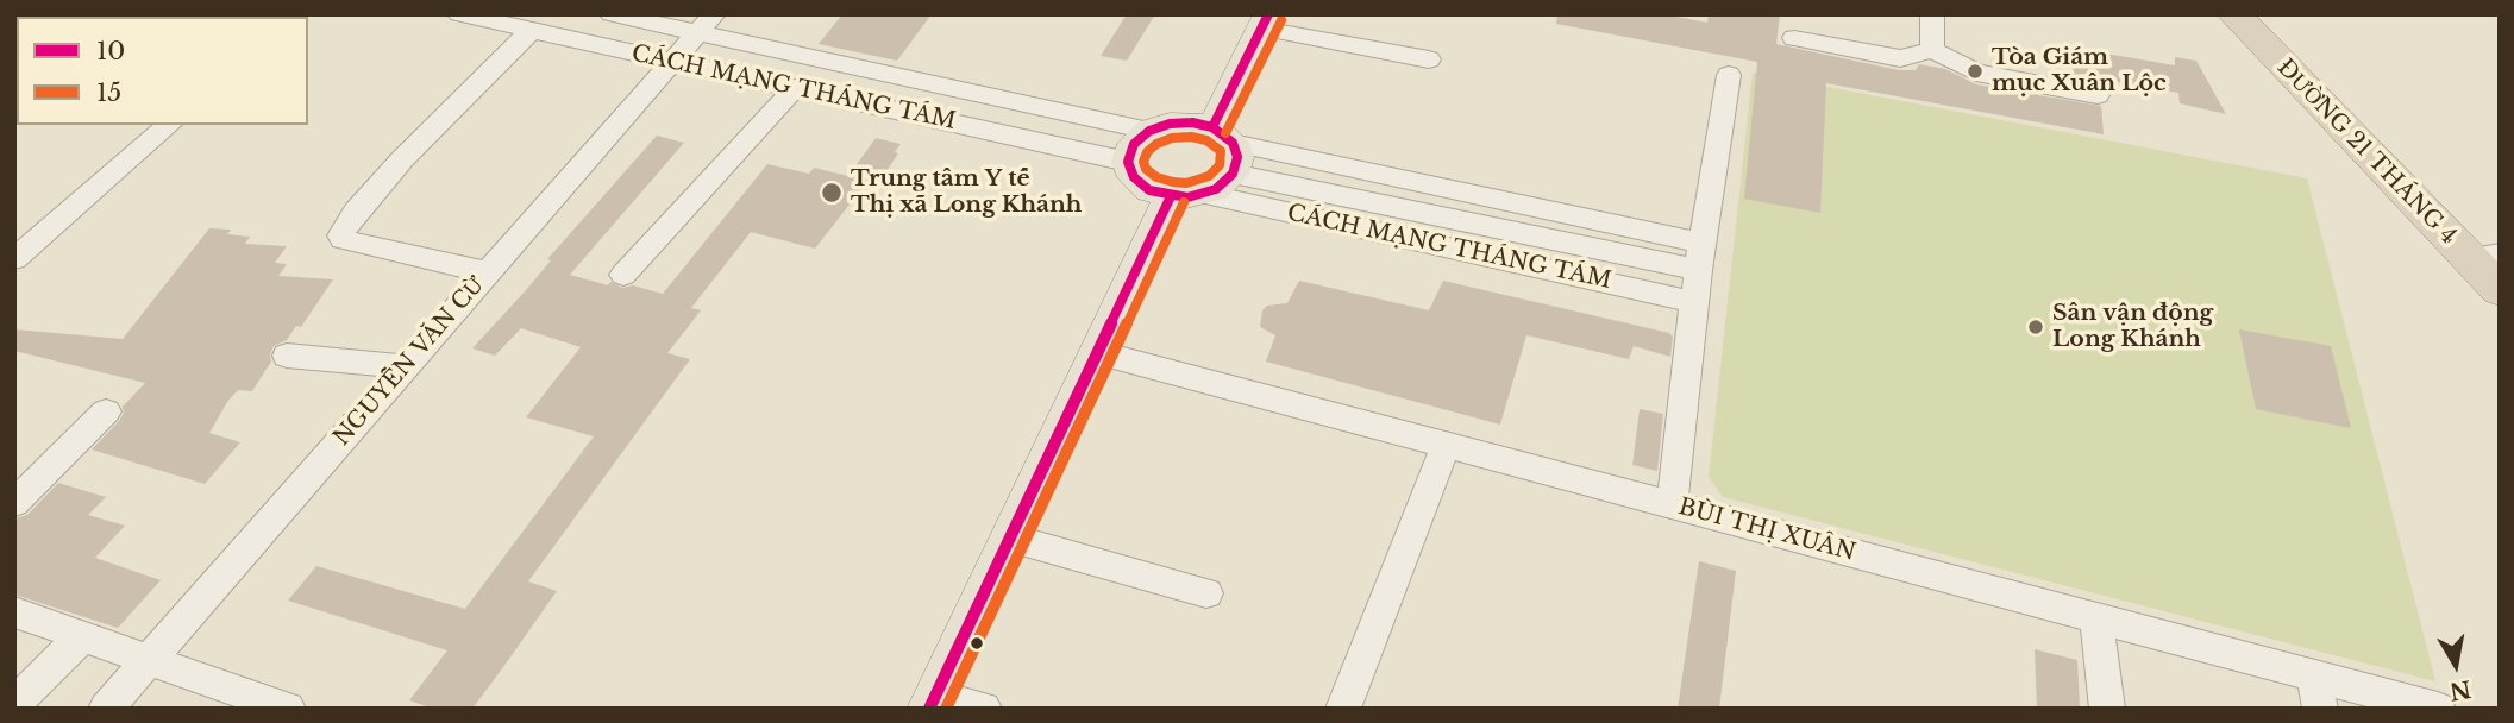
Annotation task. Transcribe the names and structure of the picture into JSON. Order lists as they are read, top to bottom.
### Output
{
  "streets": {
    "highway": ["ĐƯỜNG 21 THÁNG 4"],
    "street": ["CÁCH MẠNG THÁNG TÁM", "NGUYỄN VĂN CỪ", "BÙI THỊ XUÂN"]
  },
  "crossings": [
    ["CÁCH MẠNG THÁNG TÁM", "NGUYỄN VĂN CỪ"]
  ],
  "places": ["Tòa Giám mục Xuân Lộc", "Trung tâm Y tế Thị xã Long Khánh", "Sân vận động Long Khánh"],
  "lines": ["transit line 10", "transit line 15"],
  "legend": ["10", "15"],
  "north": "bottom"
}
